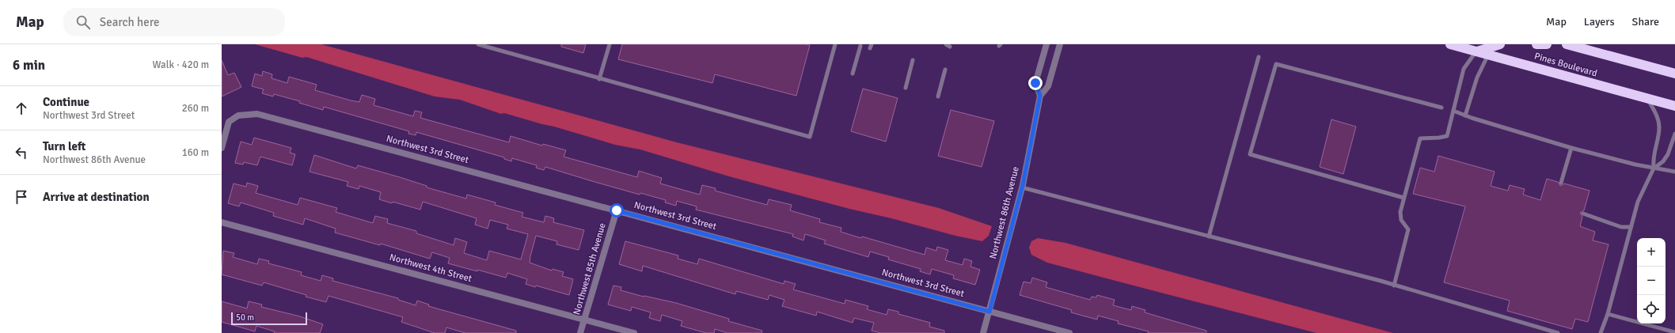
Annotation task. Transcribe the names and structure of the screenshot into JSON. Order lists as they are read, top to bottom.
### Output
{
  "streets": {
    "highway": ["Pines Boulevard"],
    "street": [
      "Northwest 3rd Street",
      "Northwest 86th Avenue",
      "Northwest 4th Street",
      "Northwest 85th Avenue"
    ]
  },
  "crossings": [
    ["Northwest 3rd Street", "Northwest 86th Avenue"],
    ["Northwest 3rd Street", "Northwest 85th Avenue"],
    ["Northwest 4th Street", "Northwest 85th Avenue"]
  ],
  "scale_bar": "50 m",
  "page": {
    "header": "Map",
    "search": "Search here",
    "nav": ["Map", "Layers", "Share"],
    "heading": ["6 min", "Walk · 420 m"],
    "list": [
      ["Continue", "Northwest 3rd Street", "260 m"],
      ["Turn left", "Northwest 86th Avenue", "160 m"],
      "Arrive at destination"
    ],
    "map_buttons": ["+", "−"],
    "scale": "50 m"
  }
}
